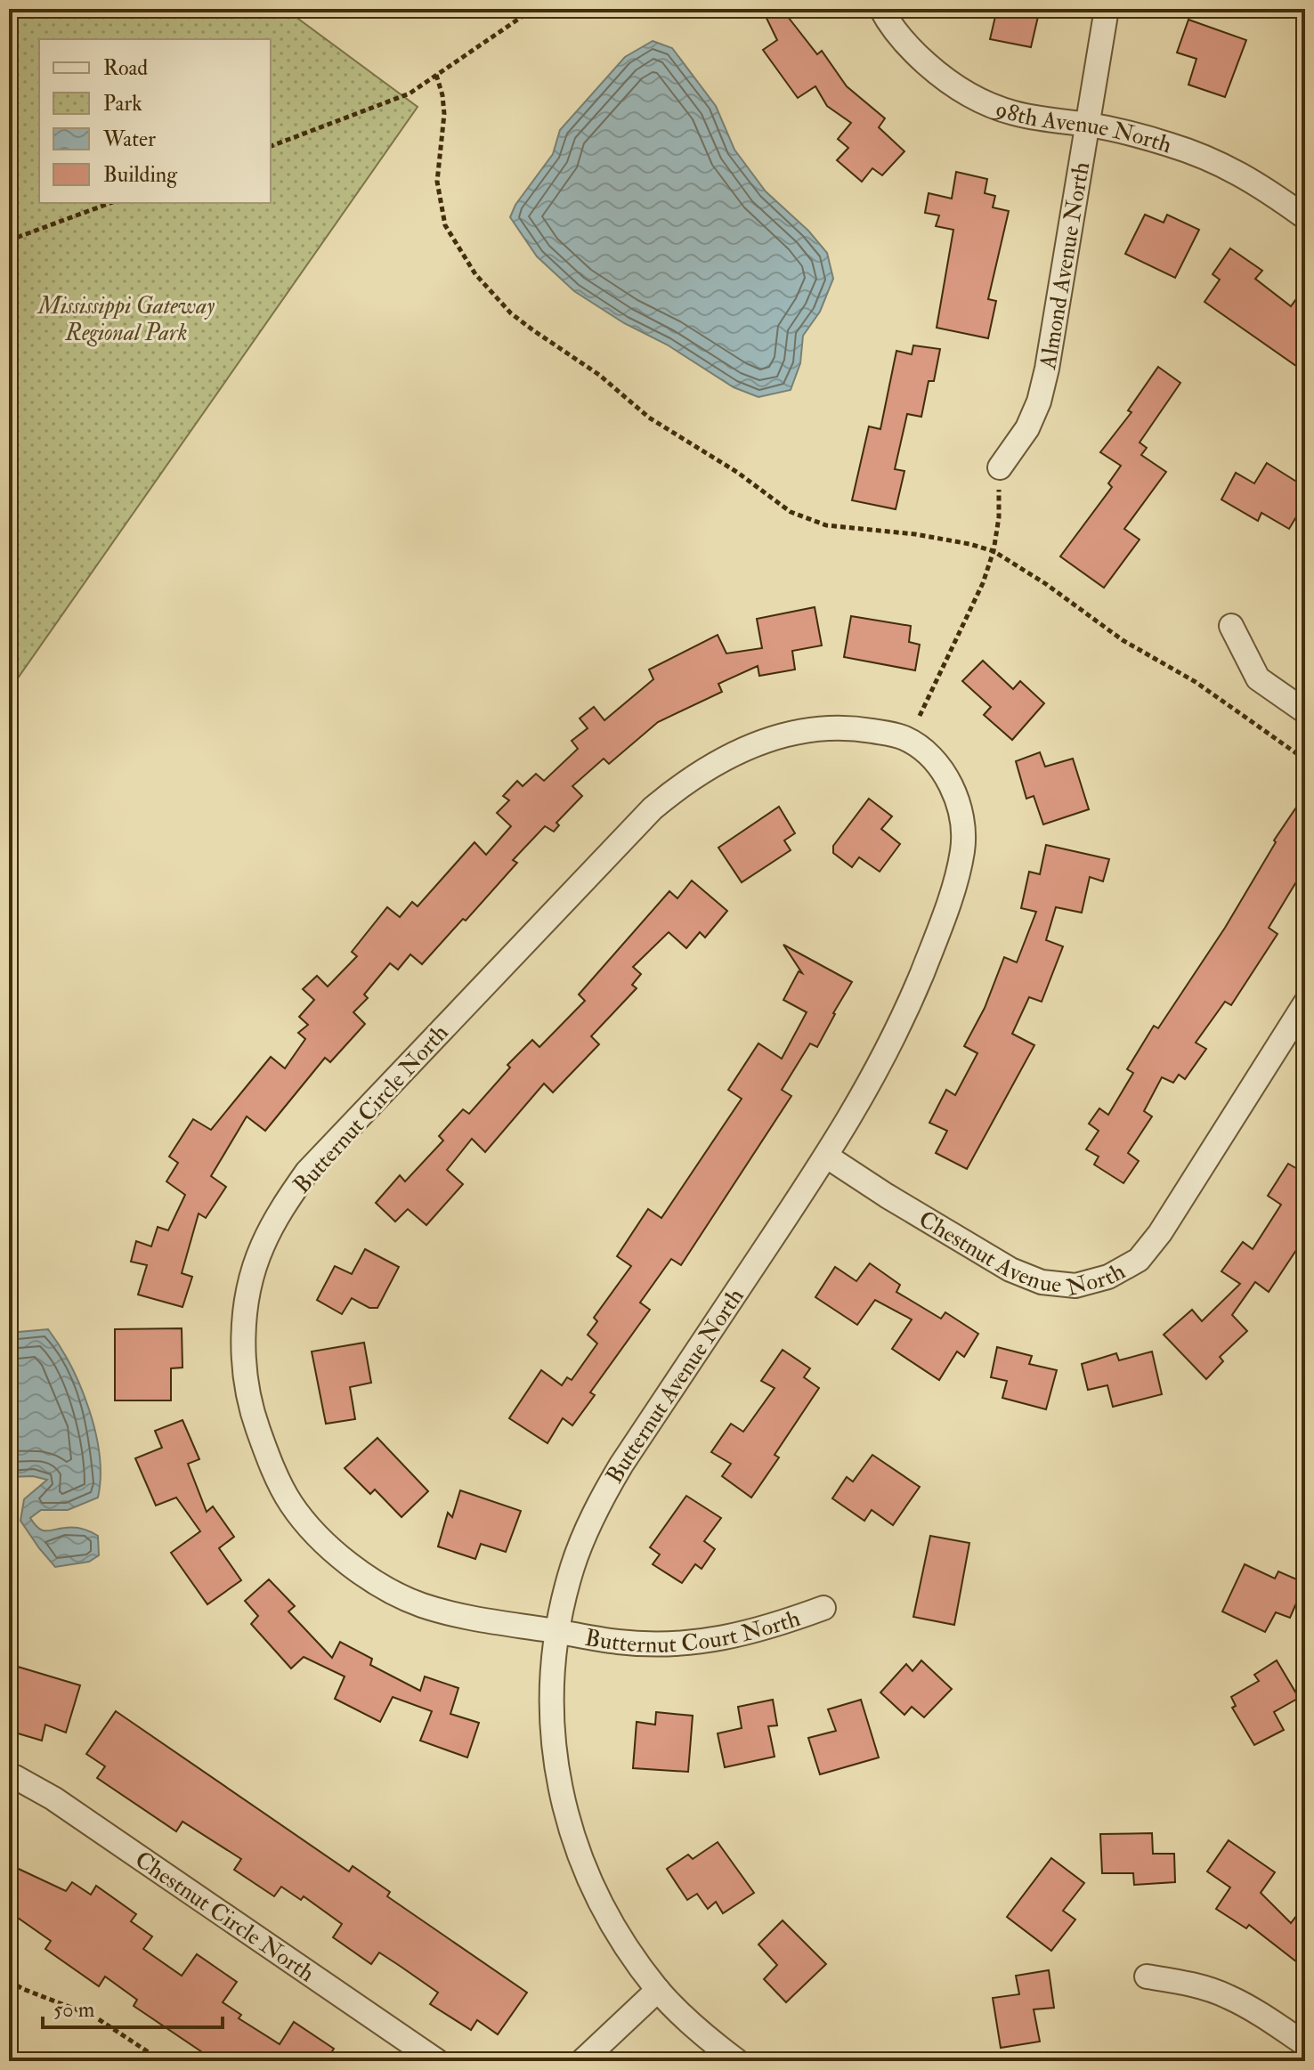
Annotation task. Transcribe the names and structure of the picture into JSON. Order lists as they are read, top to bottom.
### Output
{
  "streets": {
    "street": [
      "98th Avenue North",
      "Almond Avenue North",
      "Butternut Circle North",
      "Chestnut Avenue North",
      "Butternut Avenue North",
      "Butternut Court North",
      "Chestnut Circle North"
    ]
  },
  "crossings": [
    ["98th Avenue North", "Almond Avenue North"],
    ["Butternut Circle North", "Butternut Avenue North"],
    ["Butternut Circle North", "Butternut Court North"],
    ["Chestnut Avenue North", "Butternut Avenue North"],
    ["Butternut Avenue North", "Butternut Court North"]
  ],
  "parks": ["Mississippi Gateway Regional Park"],
  "legend": [
    "Road",
    "Park",
    "Water",
    "Building"
  ],
  "scale_bar": "50 m"
}
